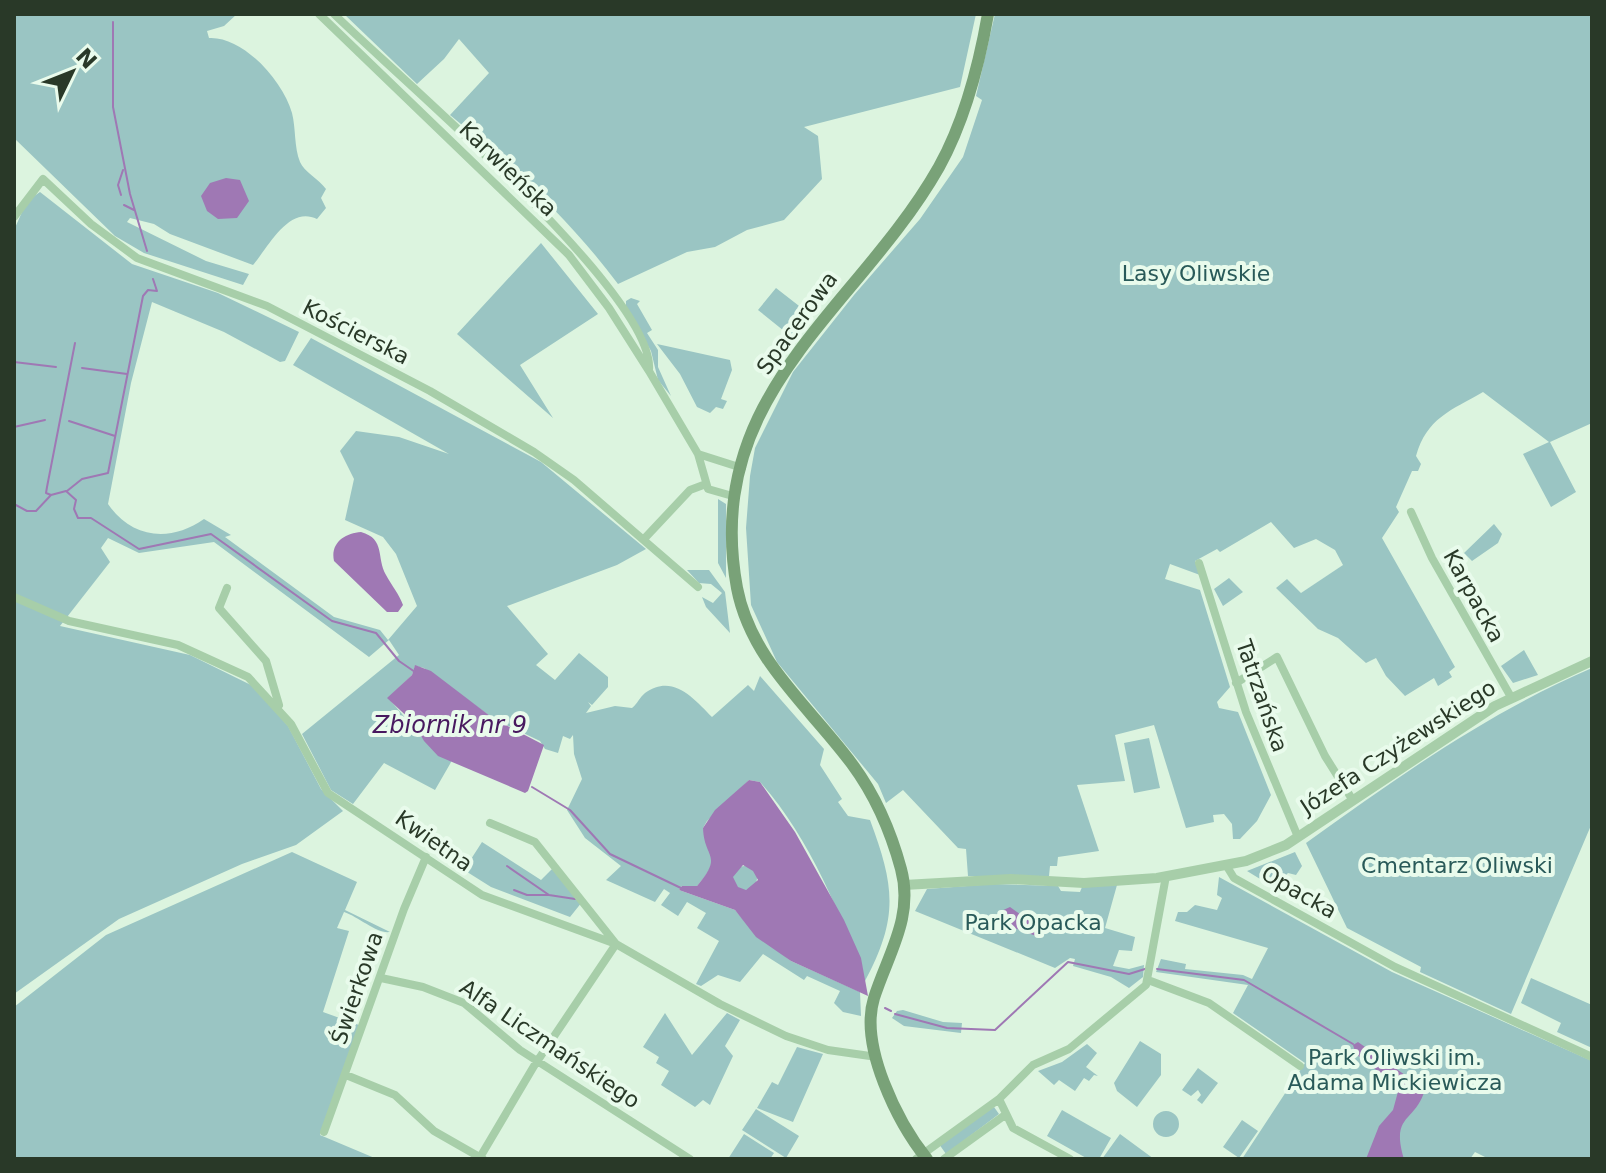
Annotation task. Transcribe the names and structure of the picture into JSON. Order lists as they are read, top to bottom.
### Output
{
  "streets": {
    "main road": ["Spacerowa"],
    "street": [
      "Karwieńska",
      "Kościerska",
      "Karpacka",
      "Tatrzańska",
      "Józefa Czyżewskiego",
      "Kwietna",
      "Opacka",
      "Świerkowa",
      "Alfa Liczmańskiego"
    ]
  },
  "crossings": [
    ["Spacerowa", "Kwietna"],
    ["Karpacka", "Józefa Czyżewskiego"],
    ["Tatrzańska", "Józefa Czyżewskiego"],
    ["Józefa Czyżewskiego", "Opacka"],
    ["Kwietna", "Świerkowa"],
    ["Świerkowa", "Alfa Liczmańskiego"]
  ],
  "water": ["Zbiornik nr 9"],
  "parks": [
    "Lasy Oliwskie",
    "Cmentarz Oliwski",
    "Park Opacka",
    "Park Oliwski im. Adama Mickiewicza"
  ],
  "north": "top right"
}
